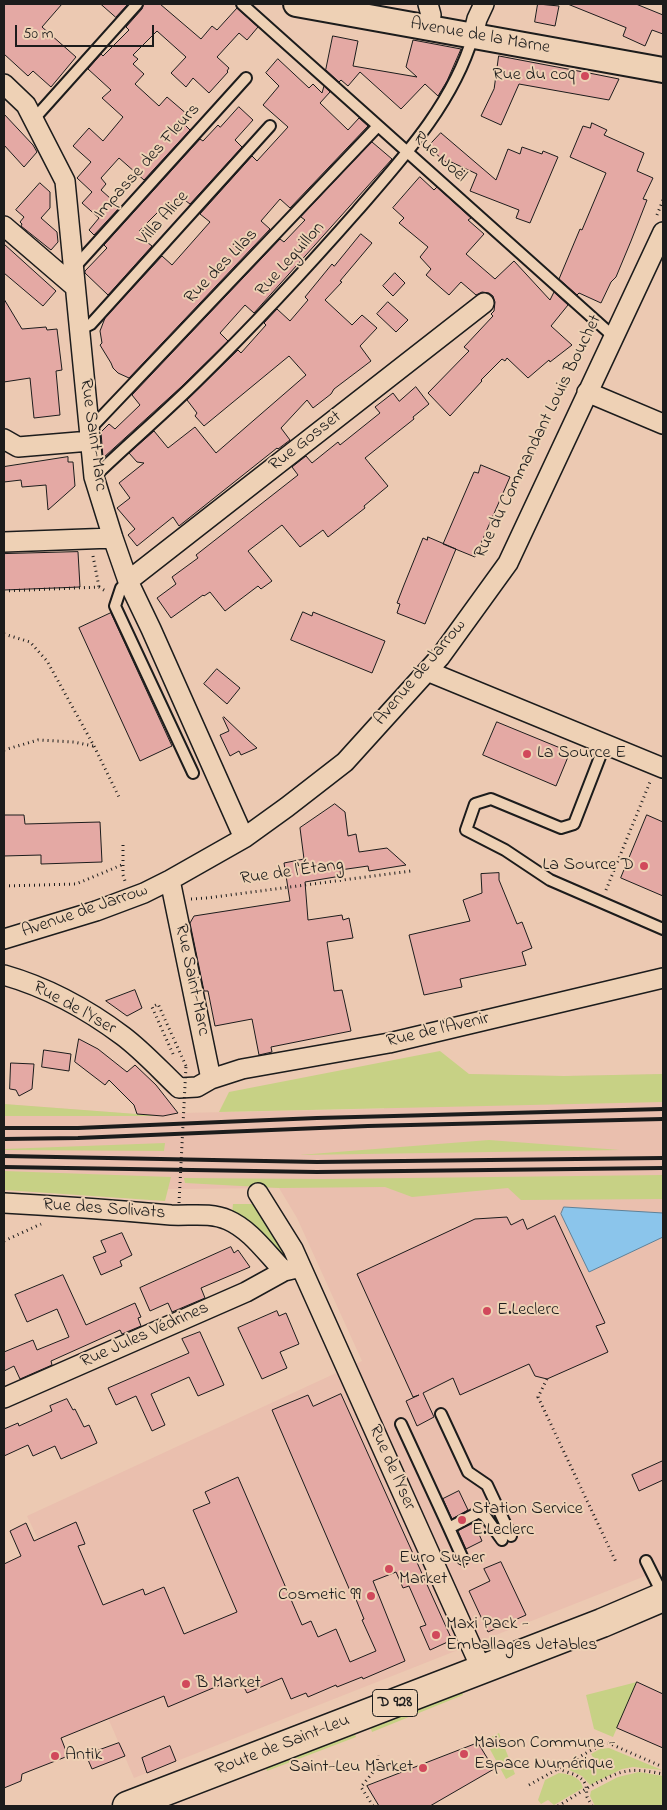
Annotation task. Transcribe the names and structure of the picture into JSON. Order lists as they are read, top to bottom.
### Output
{
  "streets": {
    "main road": ["D 928", "Route de Saint-Leu"],
    "street": [
      "Avenue de la Marne",
      "Rue Saint-Marc",
      "Rue Gosset",
      "Avenue de Jarrow",
      "Rue de l'Yser",
      "Rue de l'Avenir",
      "Rue des Solivats",
      "Rue Jules Védrines"
    ],
    "lane": [
      "Rue Noël",
      "Impasse des Fleurs",
      "Villa Alice",
      "Rue Leguillon",
      "Rue des Lilas"
    ],
    "path": ["Rue de l'Étang"]
  },
  "crossings": [
    ["Avenue de la Marne", "Rue Leguillon"],
    ["Rue Noël", "Rue Leguillon"],
    ["Rue Noël", "Rue des Lilas"],
    ["Rue Noël", "Avenue de Jarrow"],
    ["Impasse des Fleurs", "Rue Saint-Marc"],
    ["Villa Alice", "Rue Saint-Marc"],
    ["Rue Leguillon", "Rue Saint-Marc"],
    ["Rue des Lilas", "Rue Saint-Marc"],
    ["Rue Saint-Marc", "Rue Gosset"],
    ["Rue Saint-Marc", "Avenue de Jarrow"],
    ["Rue Saint-Marc", "Rue de l'Étang"],
    ["Rue Saint-Marc", "Rue de l'Yser"],
    ["Rue Saint-Marc", "Rue de l'Avenir"],
    ["Rue de l'Yser", "Rue de l'Avenir"],
    ["Rue de l'Yser", "Rue des Solivats"],
    ["Rue de l'Yser", "Rue Jules Védrines"],
    ["Rue de l'Yser", "Route de Saint-Leu"]
  ],
  "places": [
    "Rue du coq",
    "La Source E",
    "La Source D",
    "E.Leclerc",
    "Station Service E.Leclerc",
    "Euro Super Market",
    "Cosmetic 99",
    "Maxi Pack - Emballages Jetables",
    "B Market",
    "Maison Commune - Espace Numérique",
    "Antik",
    "Saint-Leu Market"
  ],
  "scale_bar": "50 m"
}
